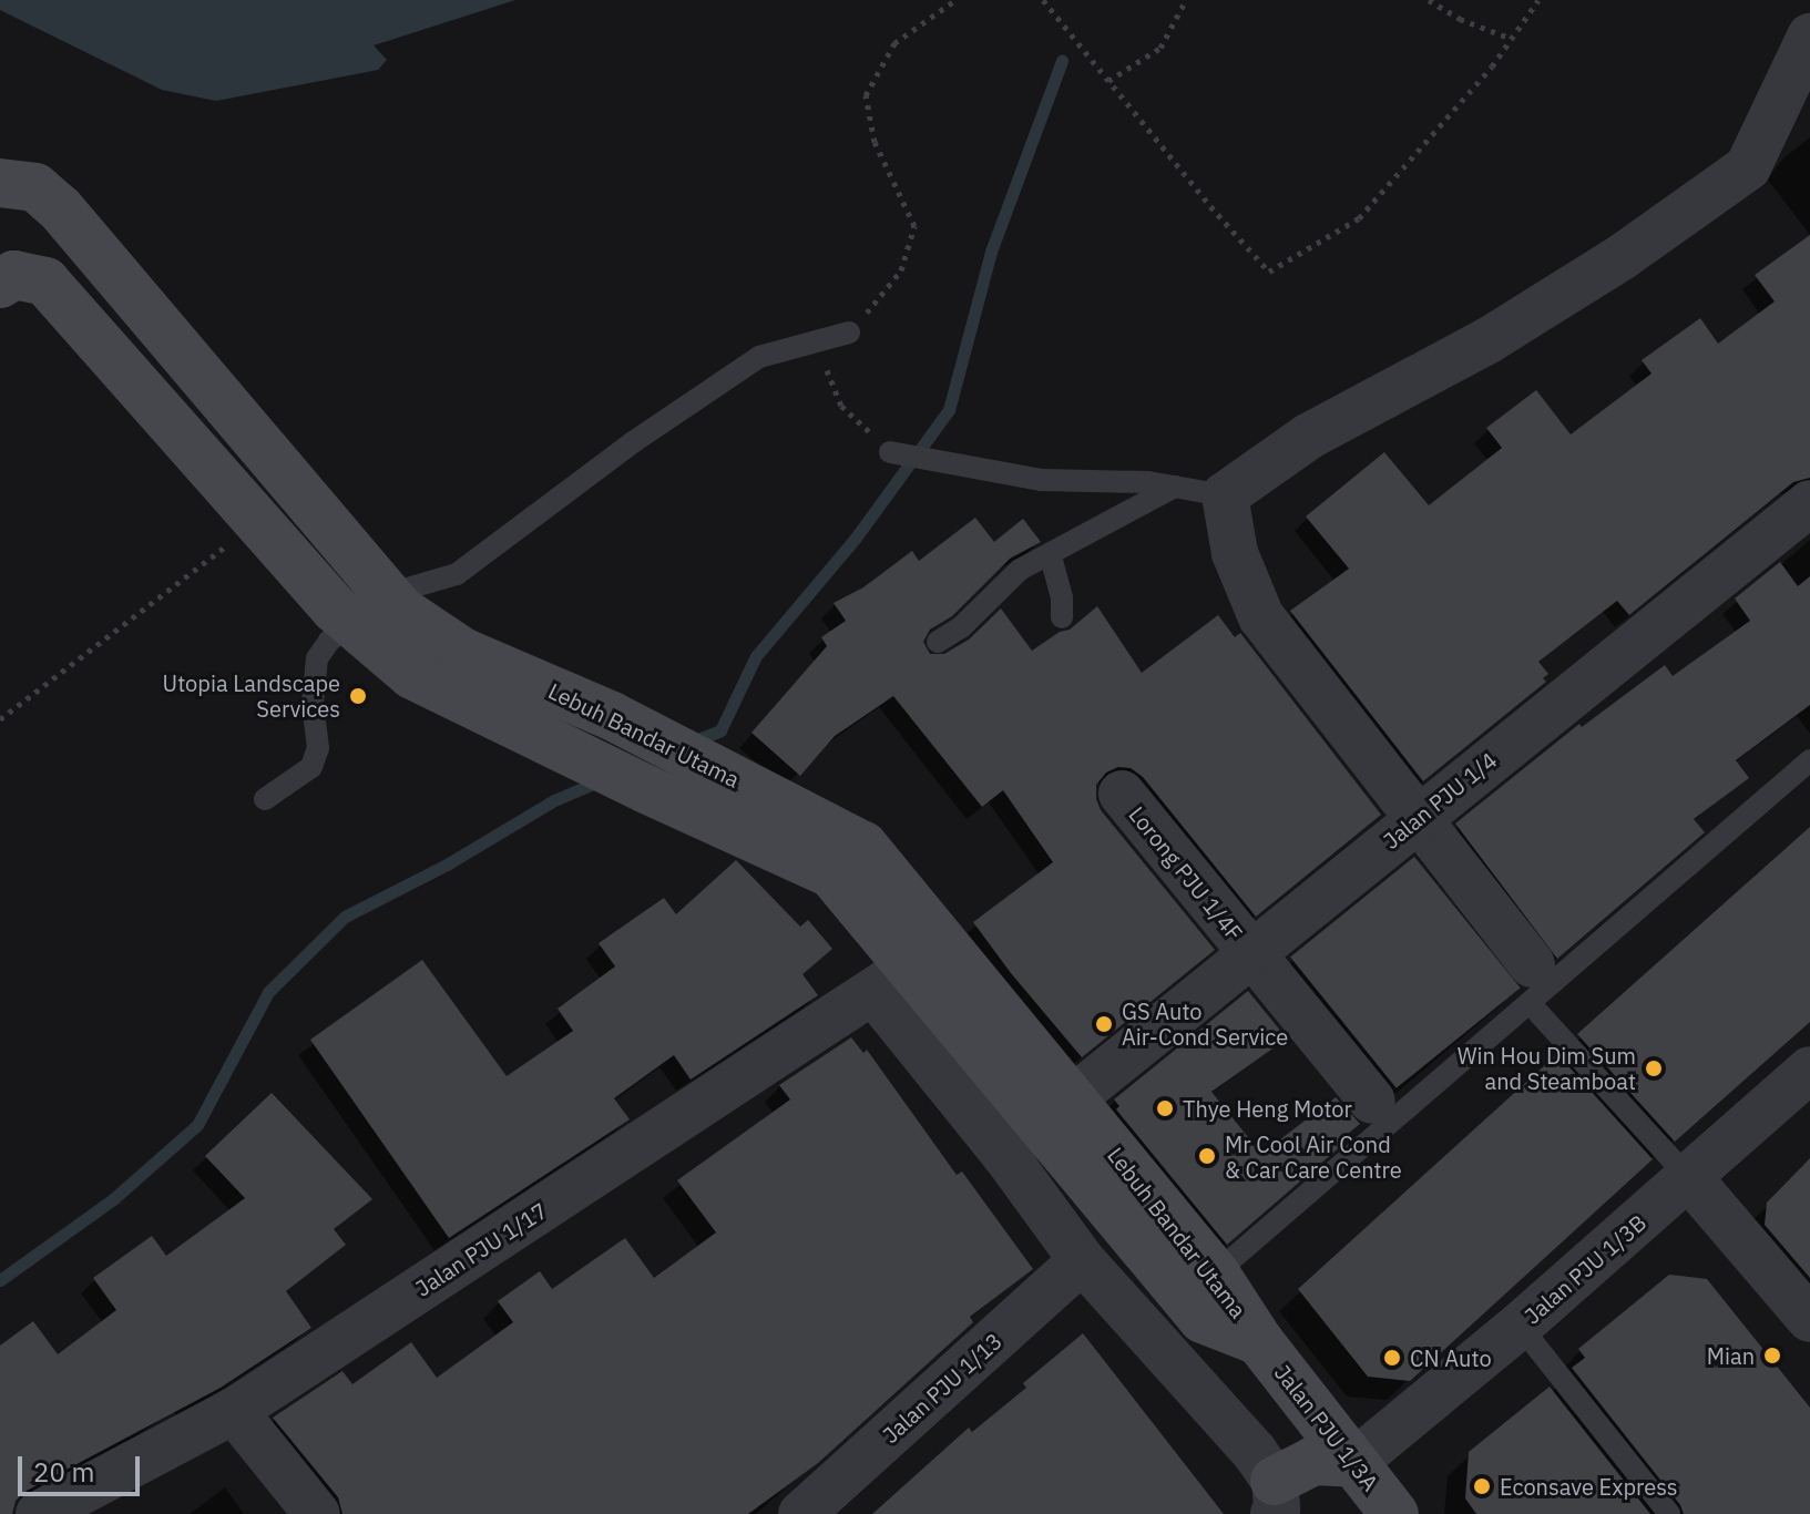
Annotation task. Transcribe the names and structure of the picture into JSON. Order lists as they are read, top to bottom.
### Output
{
  "streets": {
    "main road": ["Lebuh Bandar Utama", "Jalan PJU 1/3A"],
    "street": [
      "Jalan PJU 1/4",
      "Lorong PJU 1/4F",
      "Jalan PJU 1/17",
      "Jalan PJU 1/3B",
      "Jalan PJU 1/13"
    ]
  },
  "crossings": [
    ["Lebuh Bandar Utama", "Jalan PJU 1/4"],
    ["Lebuh Bandar Utama", "Jalan PJU 1/17"],
    ["Lebuh Bandar Utama", "Jalan PJU 1/3A"],
    ["Jalan PJU 1/4", "Lorong PJU 1/4F"],
    ["Jalan PJU 1/3B", "Jalan PJU 1/3A"]
  ],
  "places": [
    "Utopia Landscape Services",
    "GS Auto Air-Cond Service",
    "Win Hou Dim Sum and Steamboat",
    "Thye Heng Motor",
    "Mr Cool Air Cond & Car Care Centre",
    "Mian",
    "CN Auto",
    "Econsave Express"
  ],
  "scale_bar": "20 m"
}
